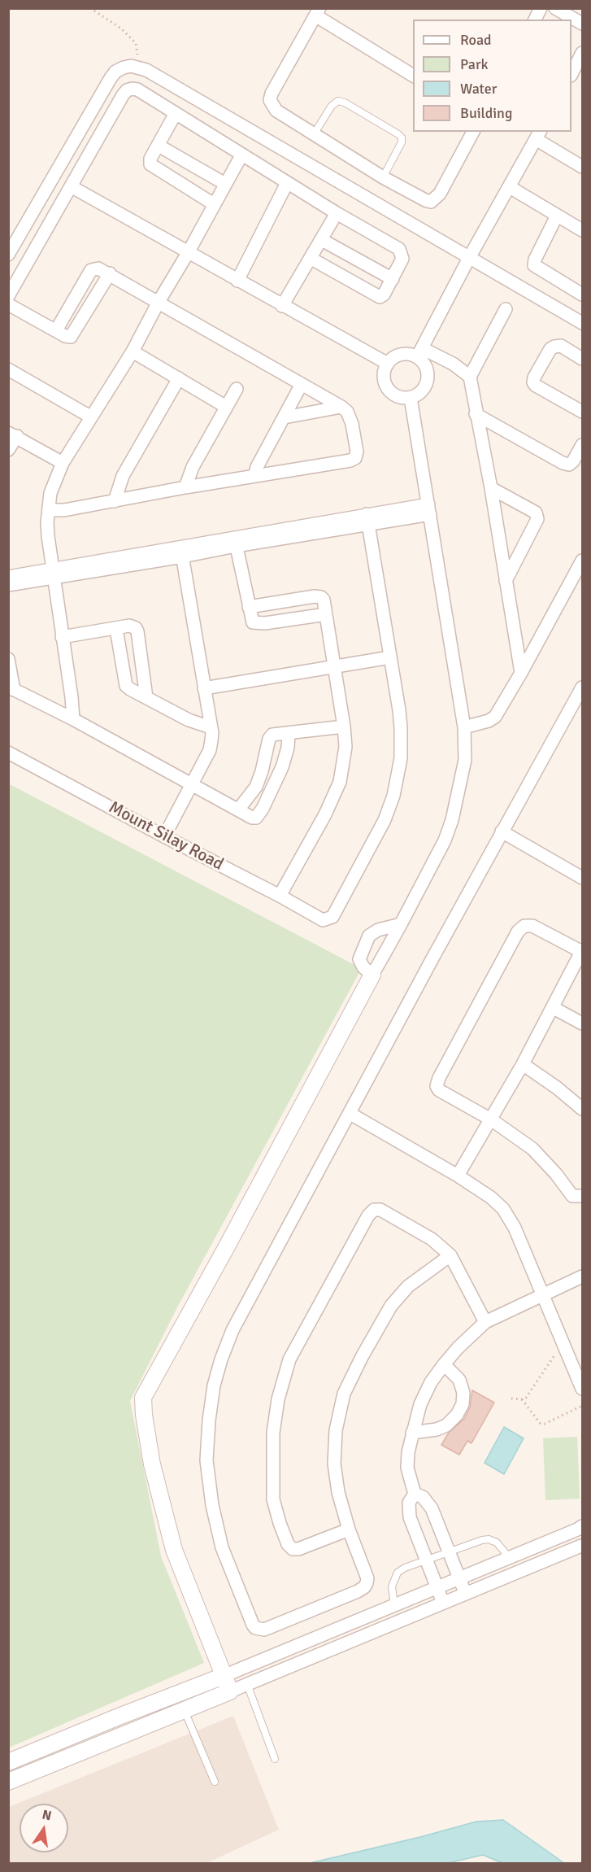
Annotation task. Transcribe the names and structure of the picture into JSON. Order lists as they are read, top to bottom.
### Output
{
  "streets": {
    "street": ["Mount Silay Road"]
  },
  "legend": [
    "Road",
    "Park",
    "Water",
    "Building"
  ],
  "north": "top"
}
